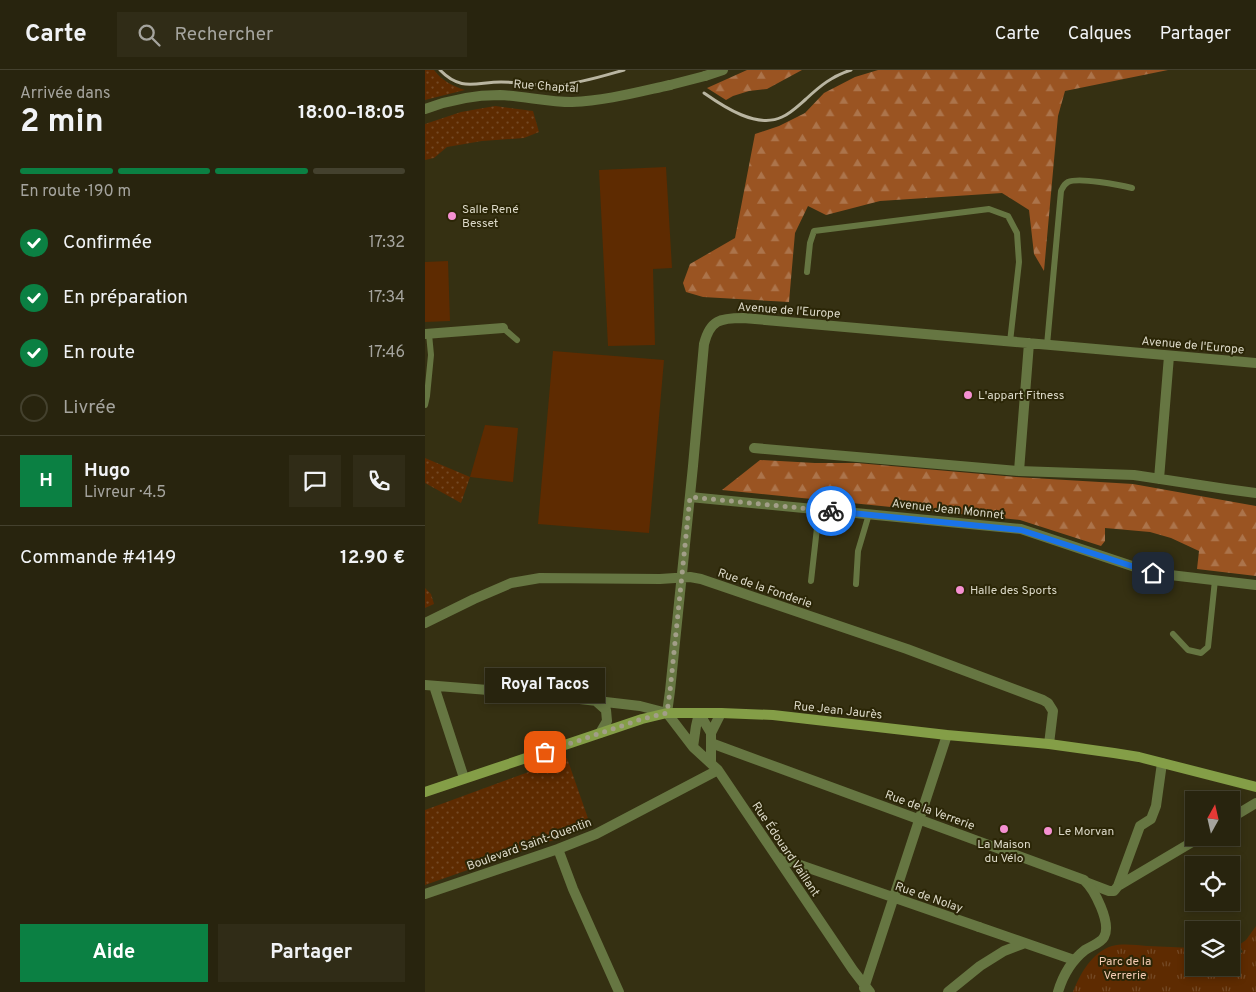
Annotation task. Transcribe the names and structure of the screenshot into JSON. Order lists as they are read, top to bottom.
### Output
{
  "streets": {
    "main road": ["Rue Jean Jaurès"],
    "street": [
      "Rue Chaptal",
      "Avenue de l'Europe",
      "Avenue Jean Monnet",
      "Rue de la Fonderie",
      "Rue de la Verrerie",
      "Boulevard Saint-Quentin",
      "Rue Édouard Vaillant",
      "Rue de Nolay"
    ]
  },
  "crossings": [
    ["Avenue de l'Europe", "Avenue Jean Monnet"],
    ["Avenue de l'Europe", "Rue de la Fonderie"],
    ["Avenue de l'Europe", "Rue Jean Jaurès"],
    ["Avenue de l'Europe", "Rue Édouard Vaillant"],
    ["Rue de la Fonderie", "Rue Jean Jaurès"],
    ["Rue Jean Jaurès", "Rue Édouard Vaillant"],
    ["Boulevard Saint-Quentin", "Rue Édouard Vaillant"],
    ["Rue Édouard Vaillant", "Rue de Nolay"]
  ],
  "parks": ["Parc de la Verrerie"],
  "places": [
    "Salle René Besset",
    "L'appart Fitness",
    "Halle des Sports",
    "Royal Tacos",
    "La Maison du Vélo",
    "Le Morvan"
  ],
  "north": "top",
  "page": {
    "header": "Carte",
    "search": "Rechercher",
    "nav": ["Carte", "Calques", "Partager"],
    "heading": ["2 min", "Arrivée dans", "18:00–18:05"],
    "panel": [
      "Hugo",
      "Livreur · 4.5",
      "Commande #4149",
      "12.90 €"
    ],
    "bar": "En route · 190 m",
    "list": [
      ["Confirmée", "17:32"],
      ["En préparation", "17:34"],
      ["En route", "17:46"],
      "Livrée"
    ],
    "round": "H",
    "bubble": "Royal Tacos",
    "buttons": ["Aide", "Partager"]
  }
}
